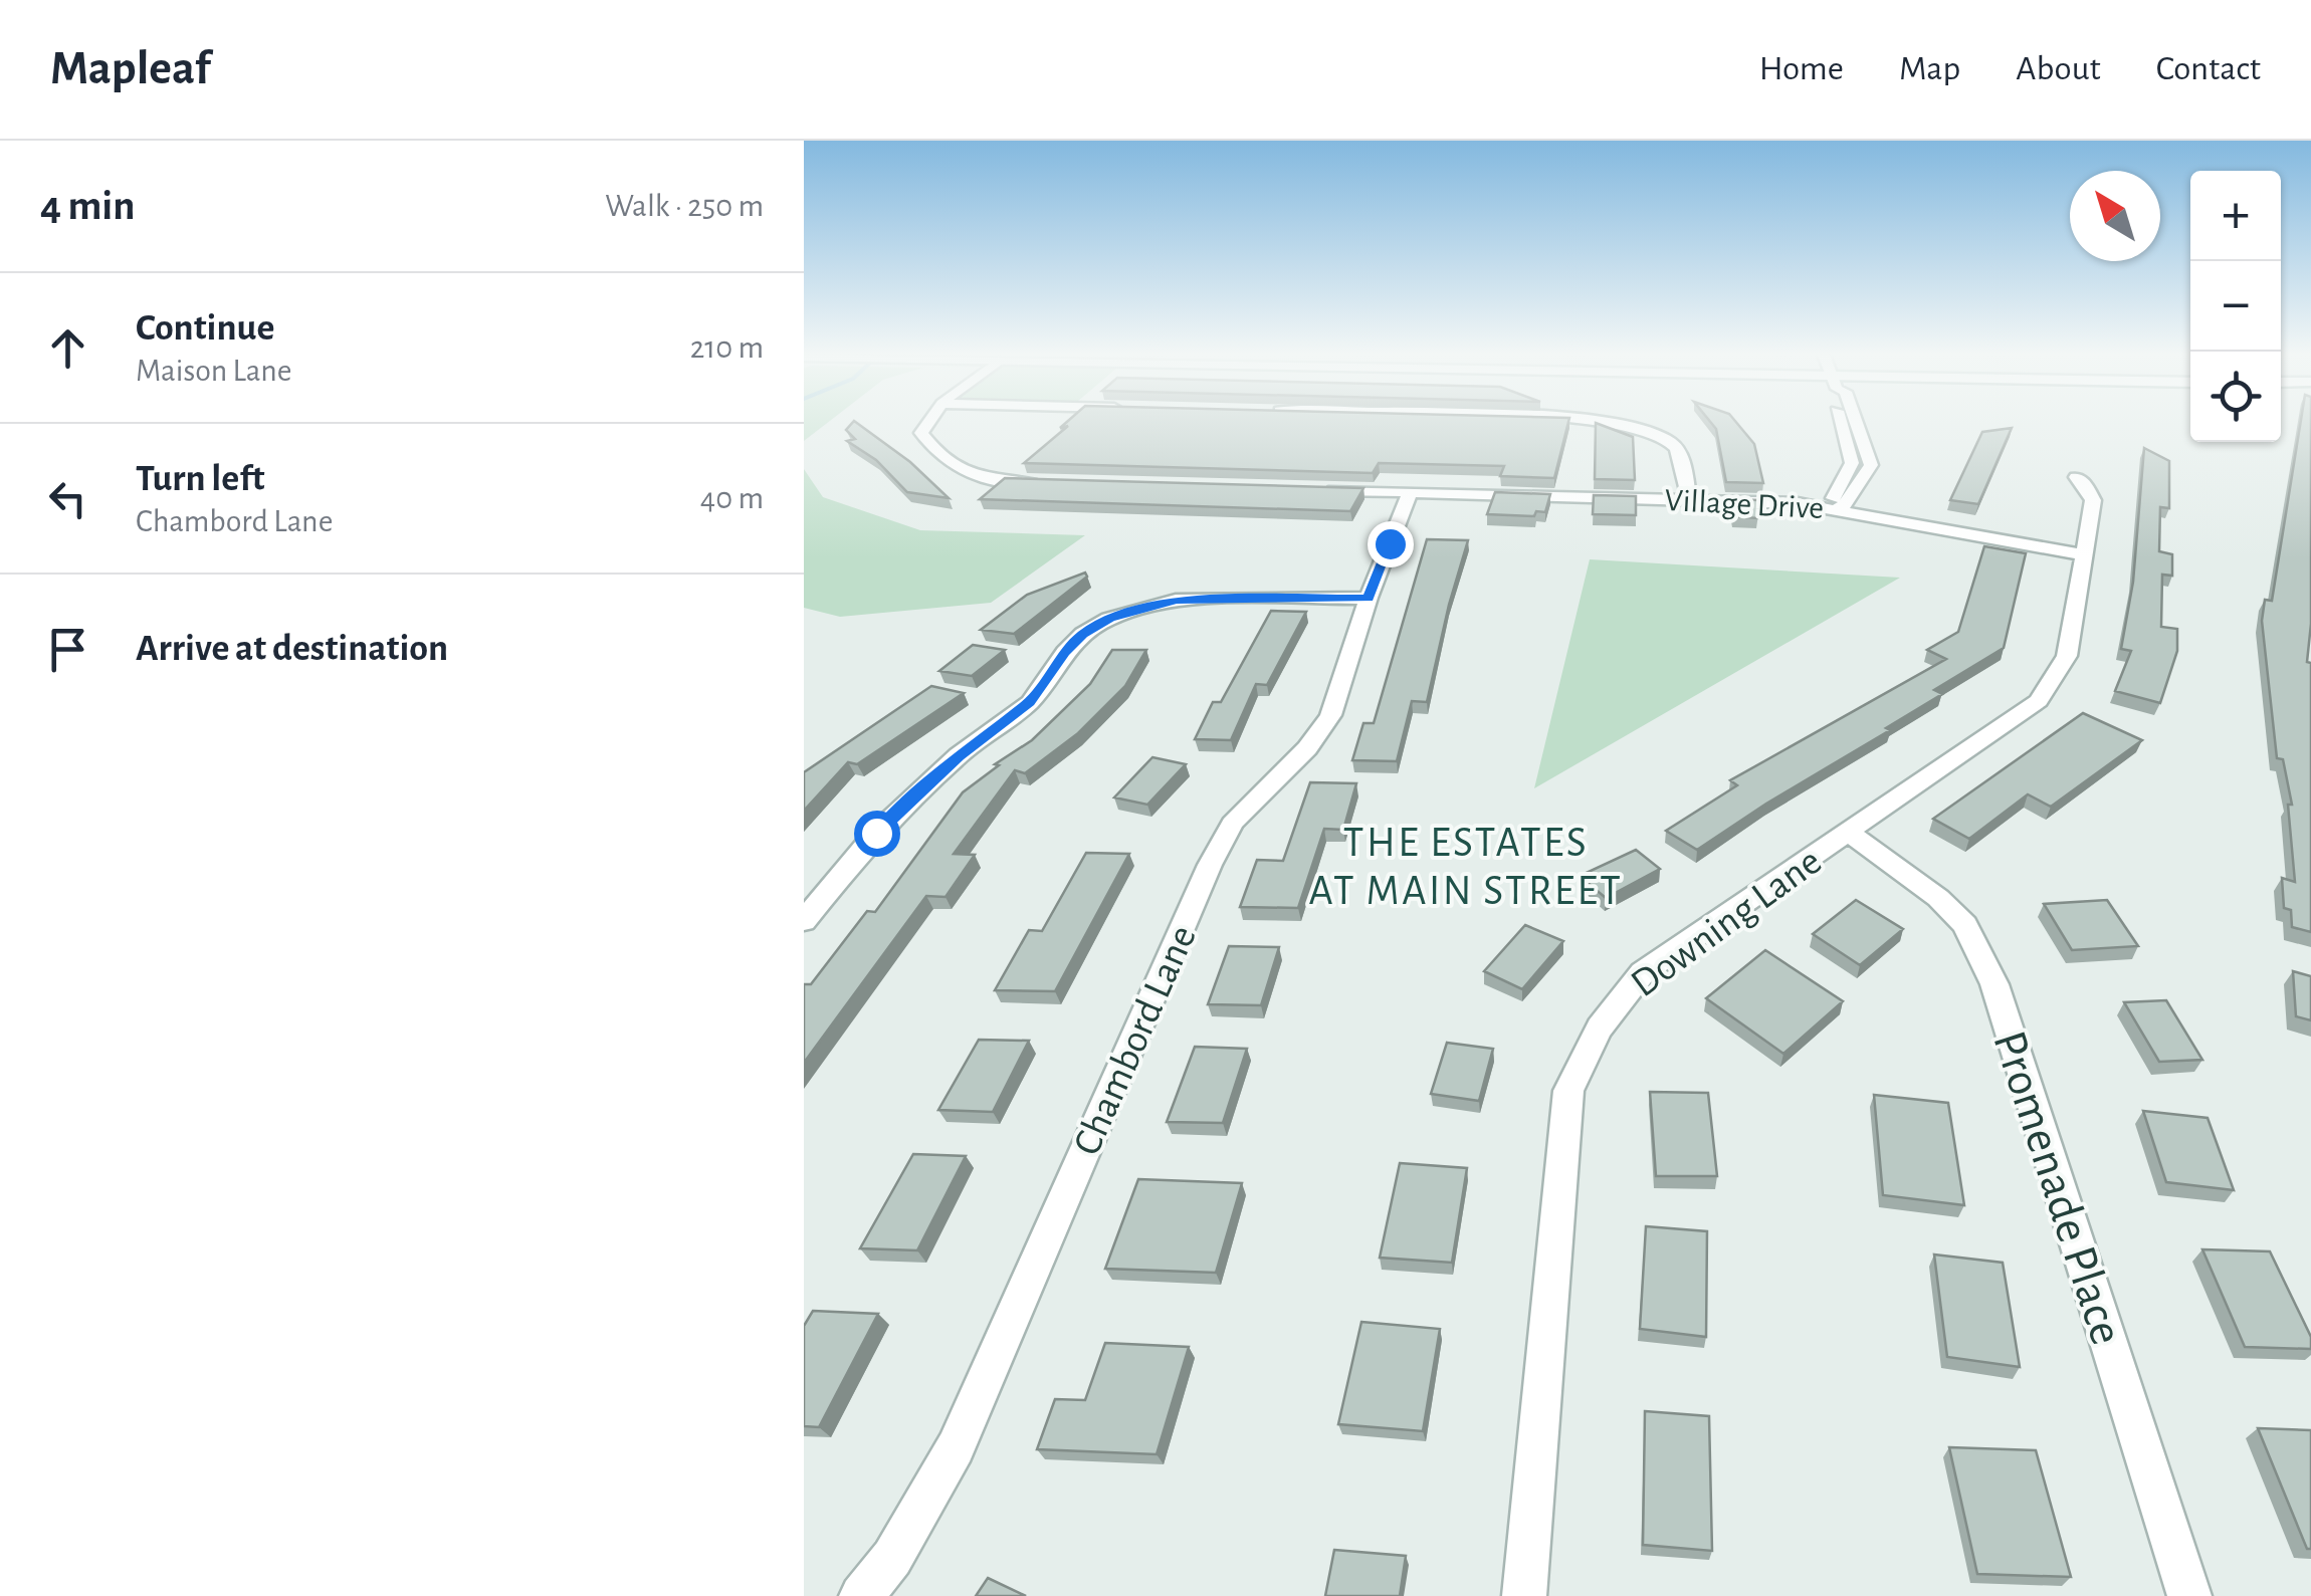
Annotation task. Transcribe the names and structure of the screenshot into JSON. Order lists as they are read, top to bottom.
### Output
{
  "streets": {
    "street": [
      "Village Drive",
      "Downing Lane",
      "Chambord Lane",
      "Promenade Place"
    ]
  },
  "crossings": [
    ["Village Drive", "Downing Lane"],
    ["Village Drive", "Chambord Lane"],
    ["Downing Lane", "Promenade Place"]
  ],
  "districts": ["THE ESTATES AT MAIN STREET"],
  "north": "top left",
  "page": {
    "header": "Mapleaf",
    "nav": [
      "Home",
      "Map",
      "About",
      "Contact"
    ],
    "heading": ["4 min", "Walk · 250 m"],
    "map_buttons": ["+", "−"],
    "list": [
      ["Continue", "Maison Lane", "210 m"],
      ["Turn left", "Chambord Lane", "40 m"],
      "Arrive at destination"
    ]
  }
}
